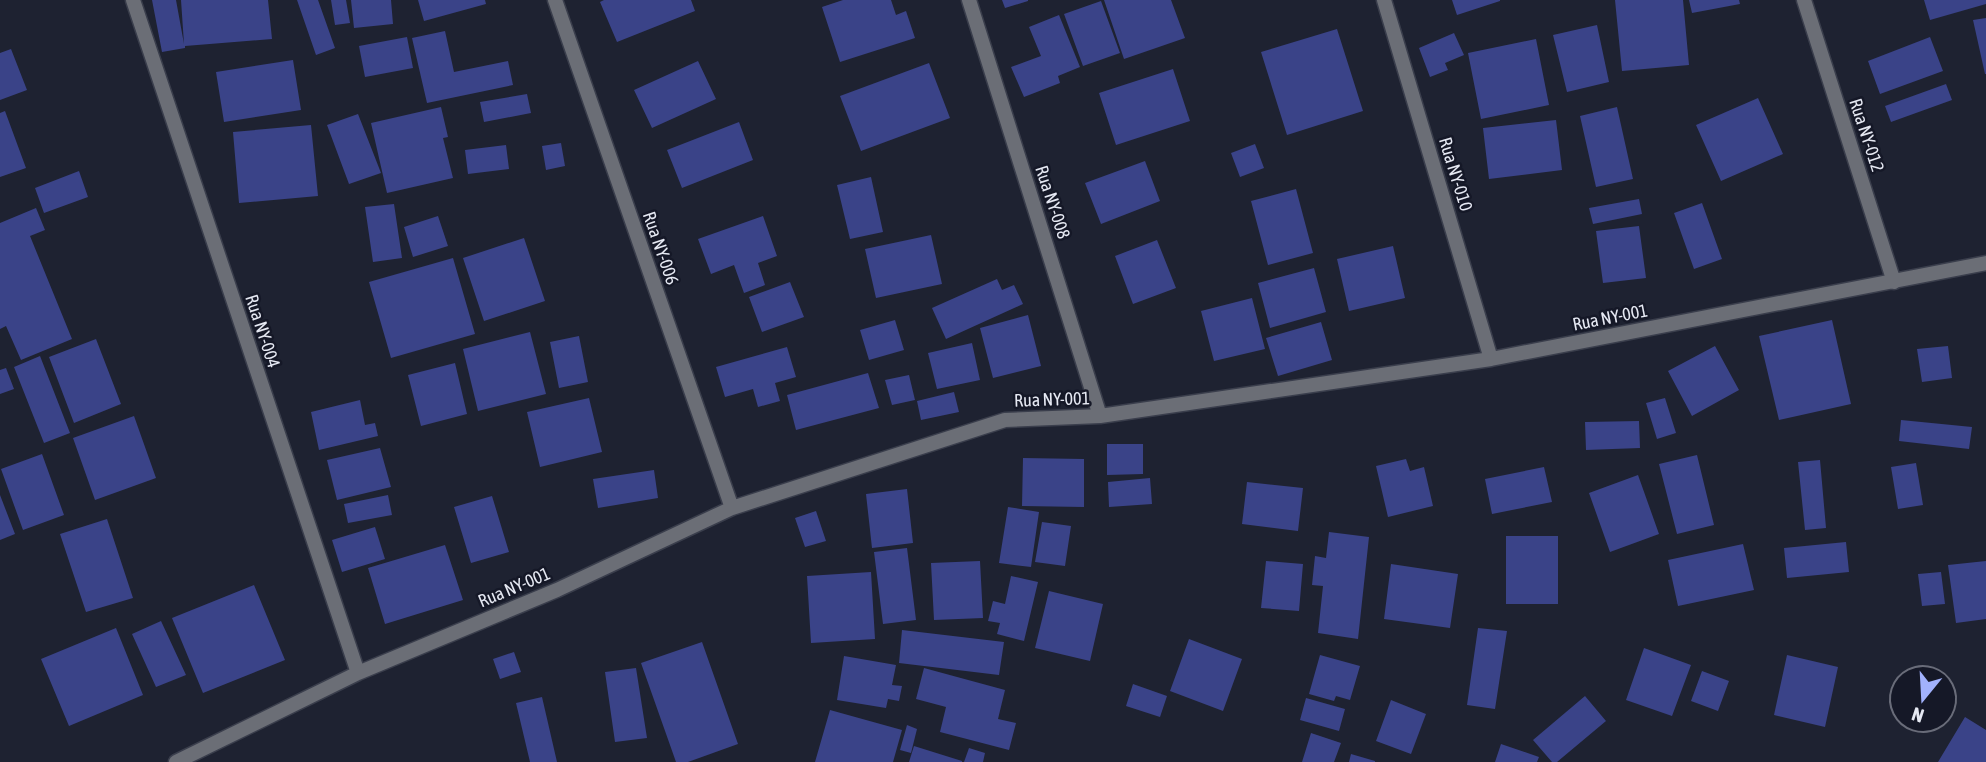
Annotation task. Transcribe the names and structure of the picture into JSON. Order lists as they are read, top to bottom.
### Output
{
  "streets": {
    "street": [
      "Rua NY-012",
      "Rua NY-010",
      "Rua NY-008",
      "Rua NY-006",
      "Rua NY-001",
      "Rua NY-004"
    ]
  },
  "crossings": [
    ["Rua NY-012", "Rua NY-001"],
    ["Rua NY-010", "Rua NY-001"],
    ["Rua NY-008", "Rua NY-001"],
    ["Rua NY-006", "Rua NY-001"],
    ["Rua NY-001", "Rua NY-004"]
  ],
  "north": "bottom"
}
